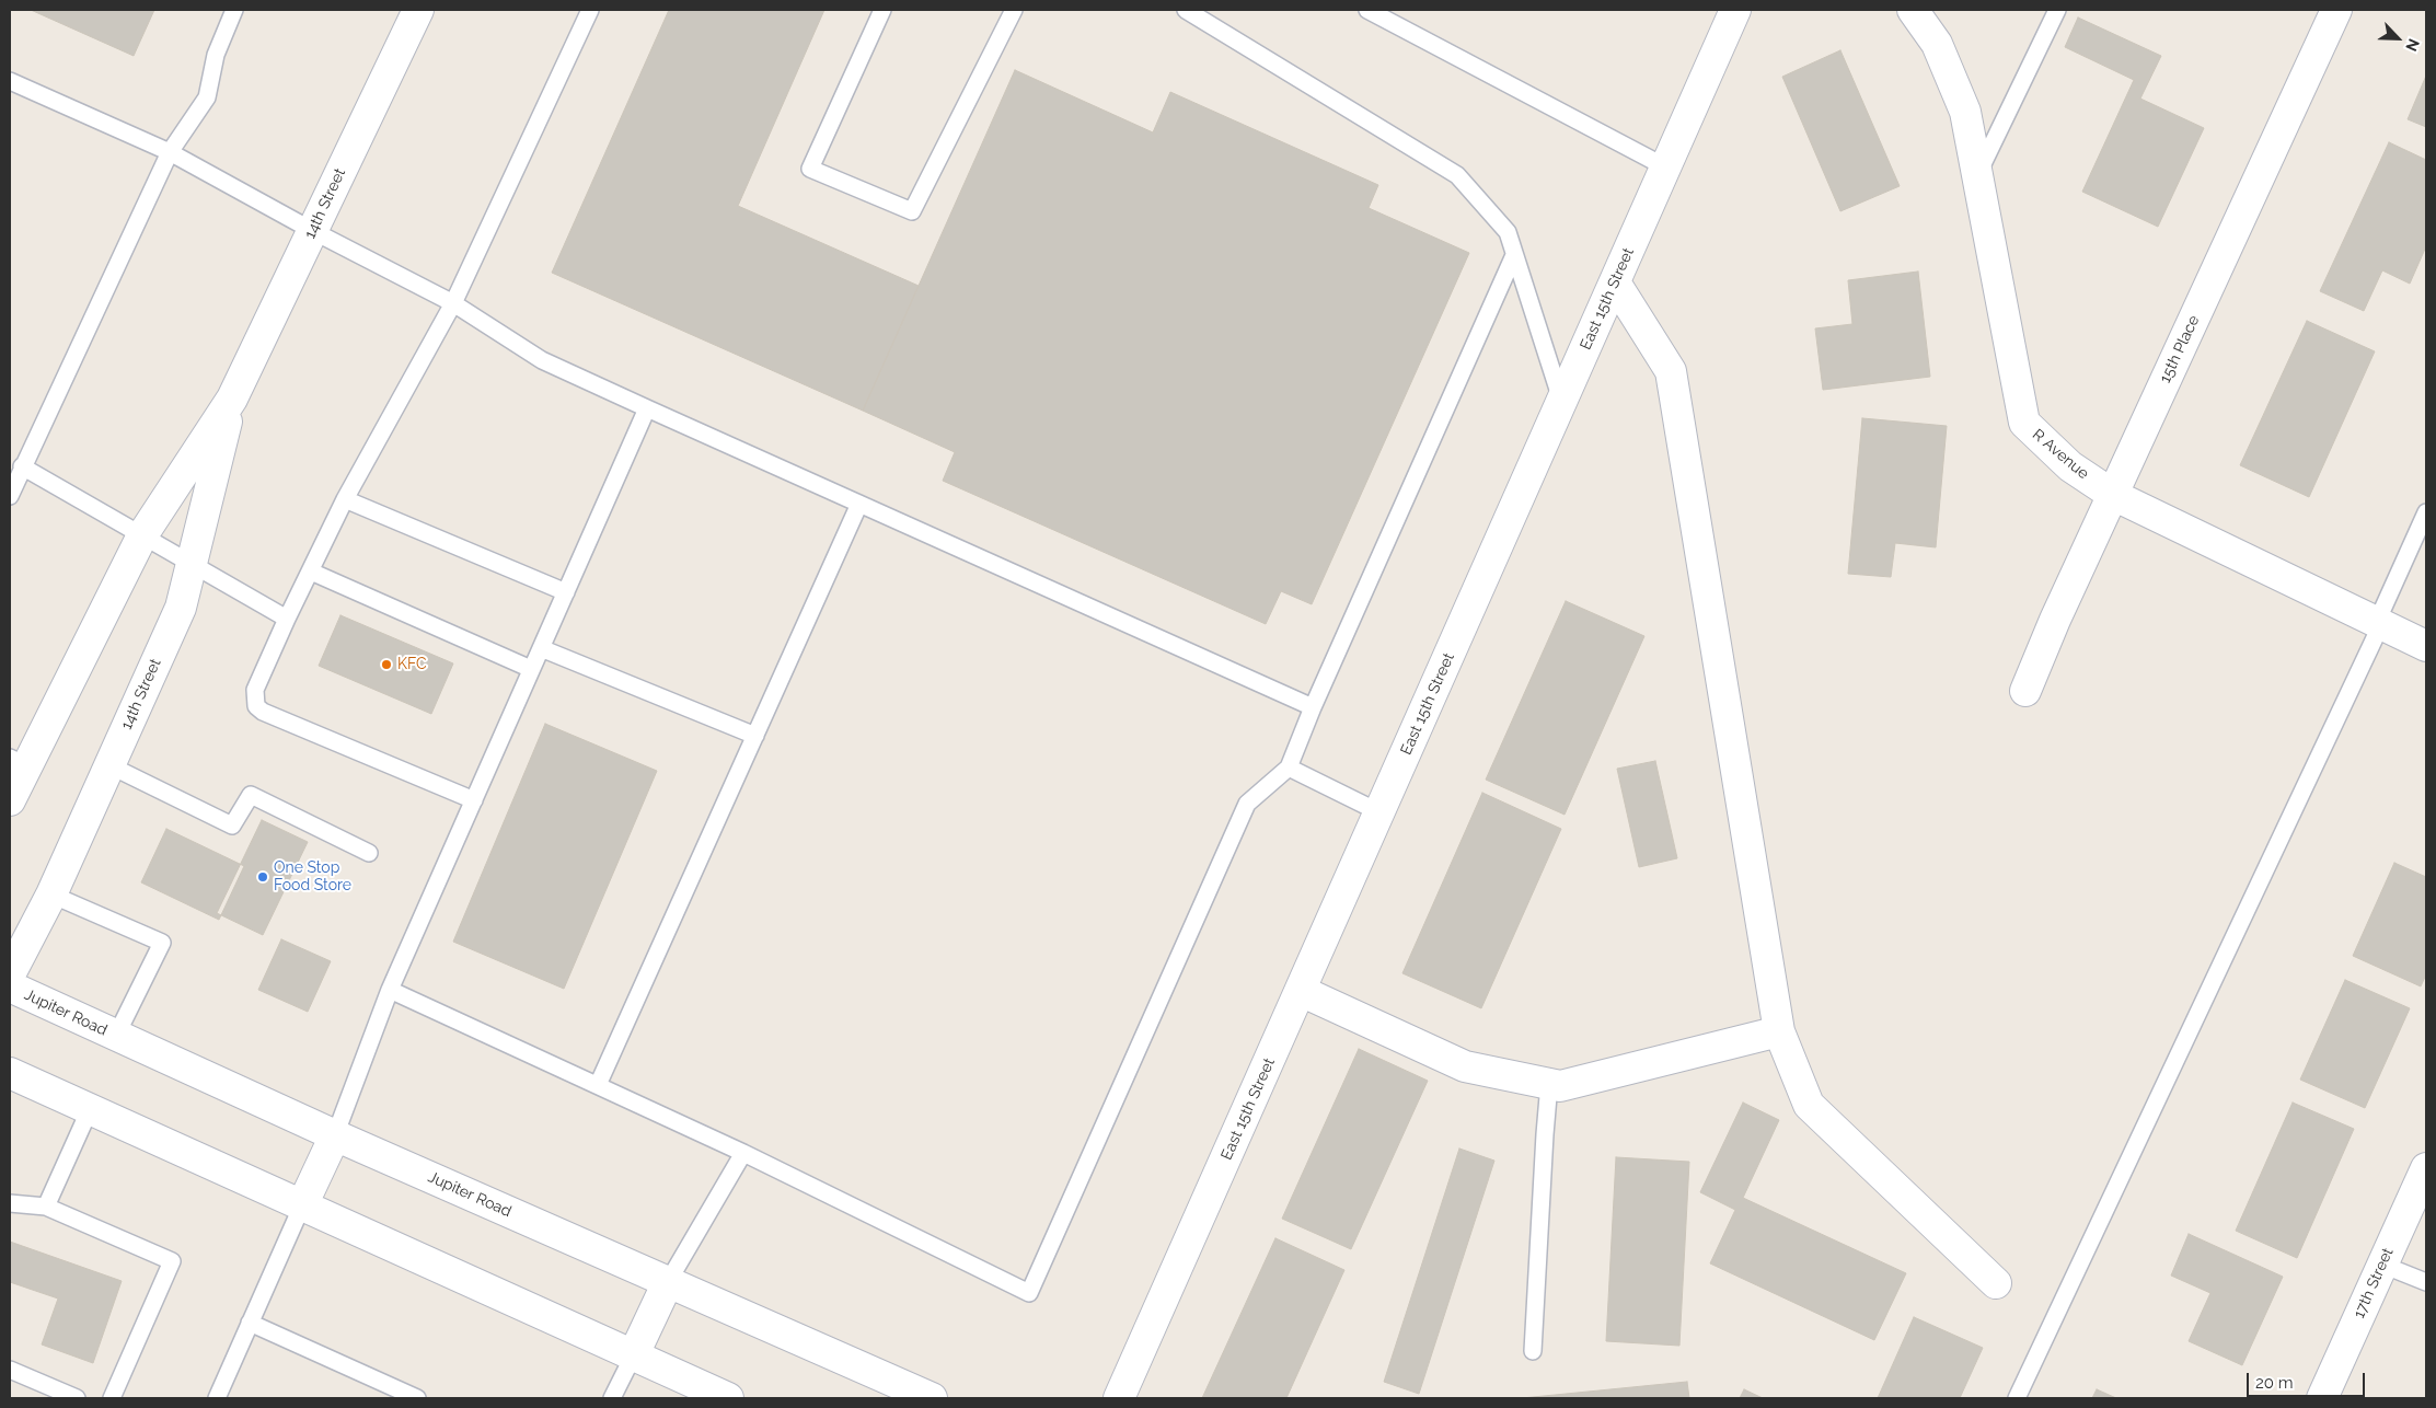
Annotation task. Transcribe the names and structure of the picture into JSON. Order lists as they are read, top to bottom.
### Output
{
  "streets": {
    "street": [
      "14th Street",
      "East 15th Street",
      "15th Place",
      "R Avenue",
      "Jupiter Road",
      "17th Street"
    ]
  },
  "crossings": [
    ["15th Place", "R Avenue"]
  ],
  "places": ["KFC", "One Stop Food Store"],
  "scale_bar": "20 m",
  "north": "bottom right"
}
